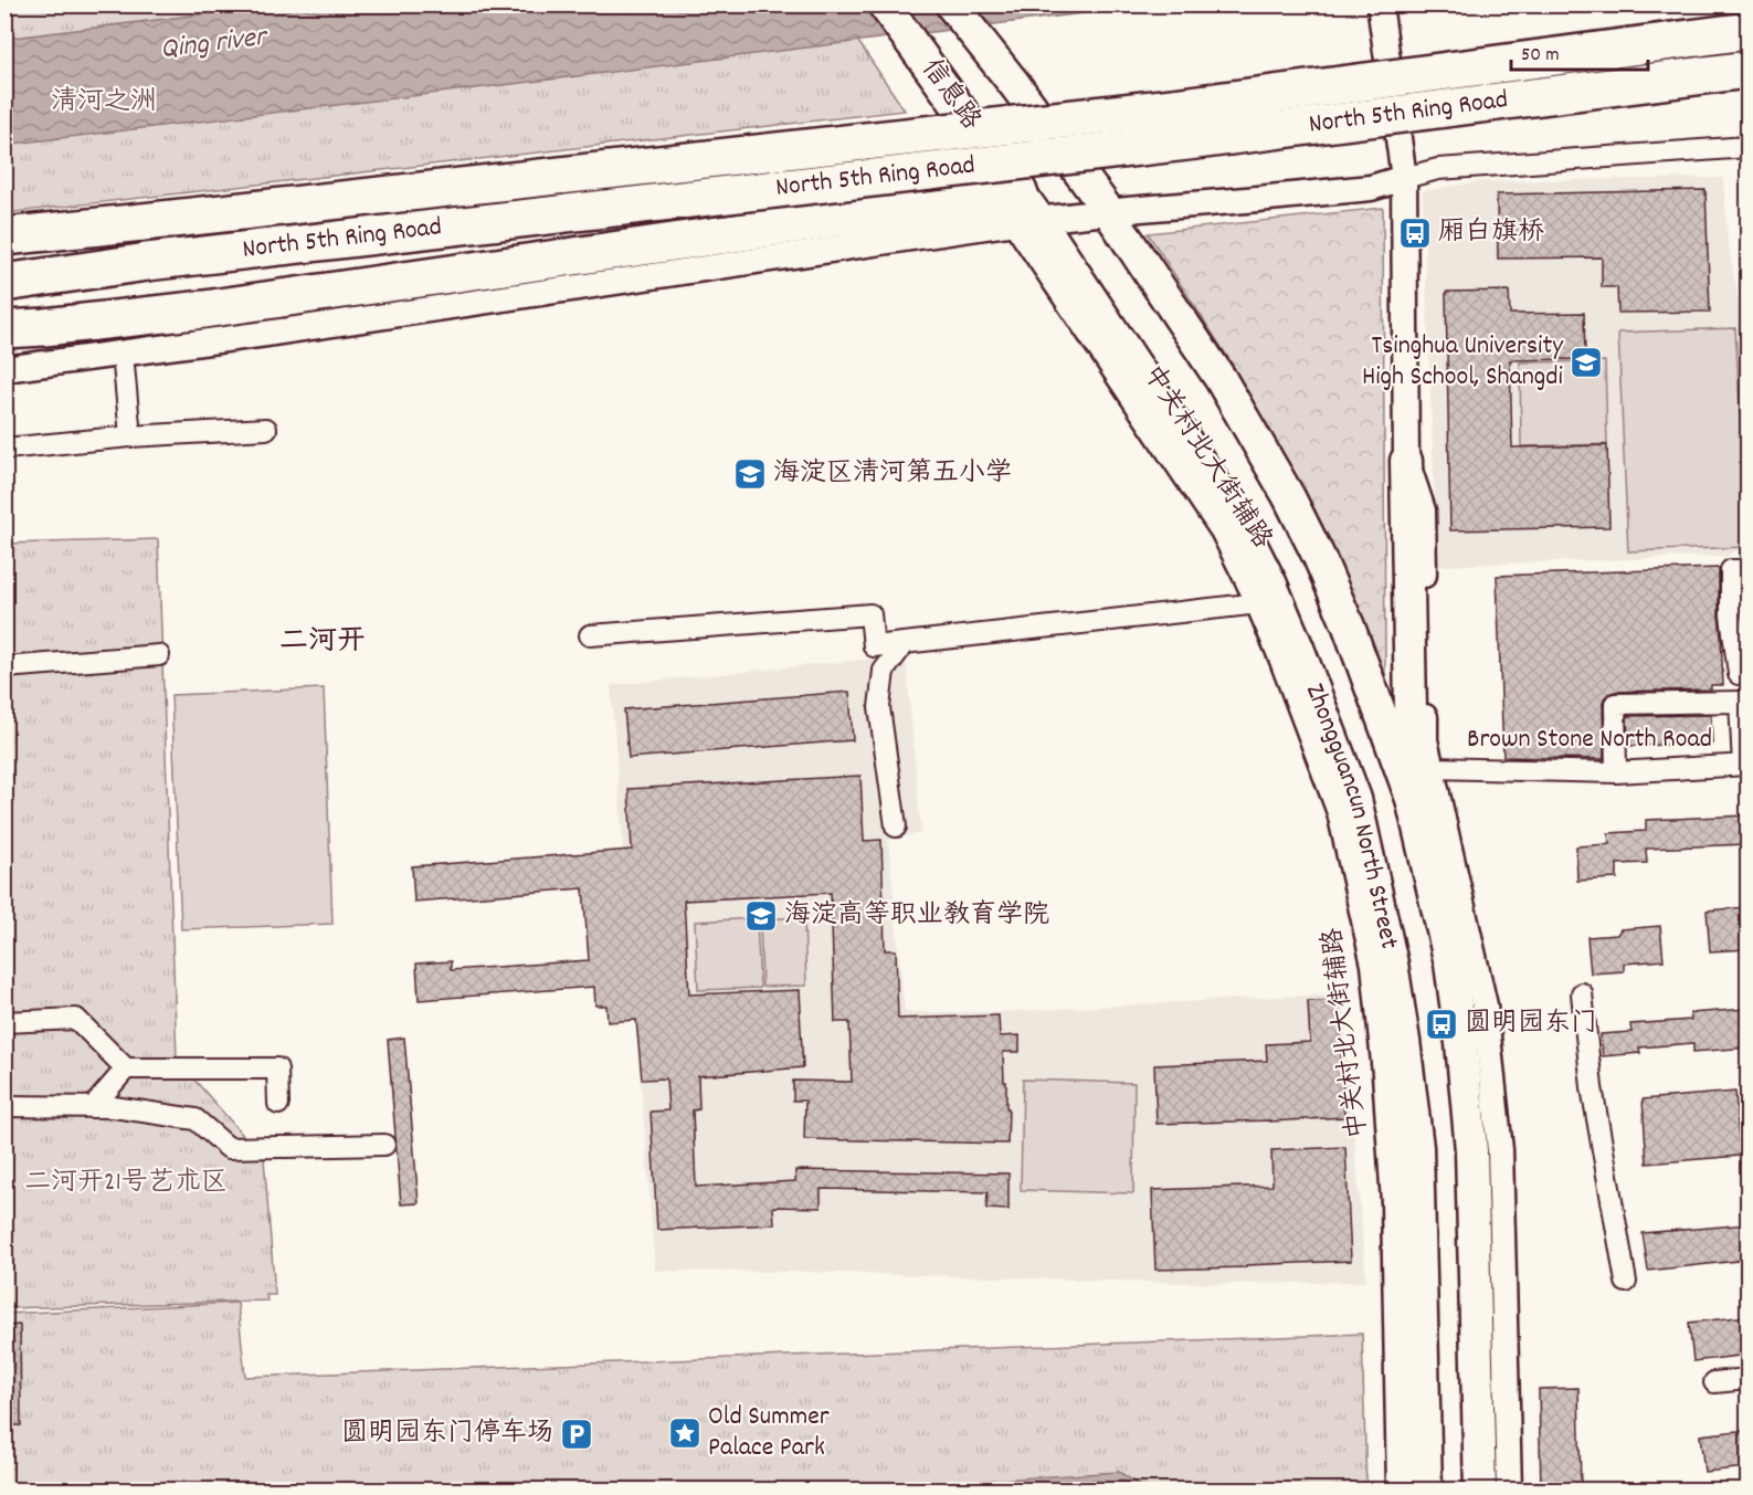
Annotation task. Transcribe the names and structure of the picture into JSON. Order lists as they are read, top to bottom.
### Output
{
  "streets": {
    "highway": ["North 5th Ring Road"],
    "main road": ["信息路", "Zhongguancun North Street"],
    "street": ["中关村北大街辅路", "Brown Stone North Road"]
  },
  "crossings": [
    ["信息路", "中关村北大街辅路"],
    ["信息路", "Zhongguancun North Street"],
    ["中关村北大街辅路", "Zhongguancun North Street"]
  ],
  "districts": ["二河开"],
  "water": ["Qing river"],
  "parks": ["清河之洲", "二河开21号艺术区"],
  "places": {
    "bus stop": ["厢白旗桥", "圆明园东门"],
    "school or university": ["Tsinghua University High School, Shangdi", "海淀区清河第五小学", "海淀高等职业教育学院"],
    "place": ["Old Summer Palace Park"],
    "parking": ["圆明园东门停车场"]
  },
  "scale_bar": "50 m"
}
